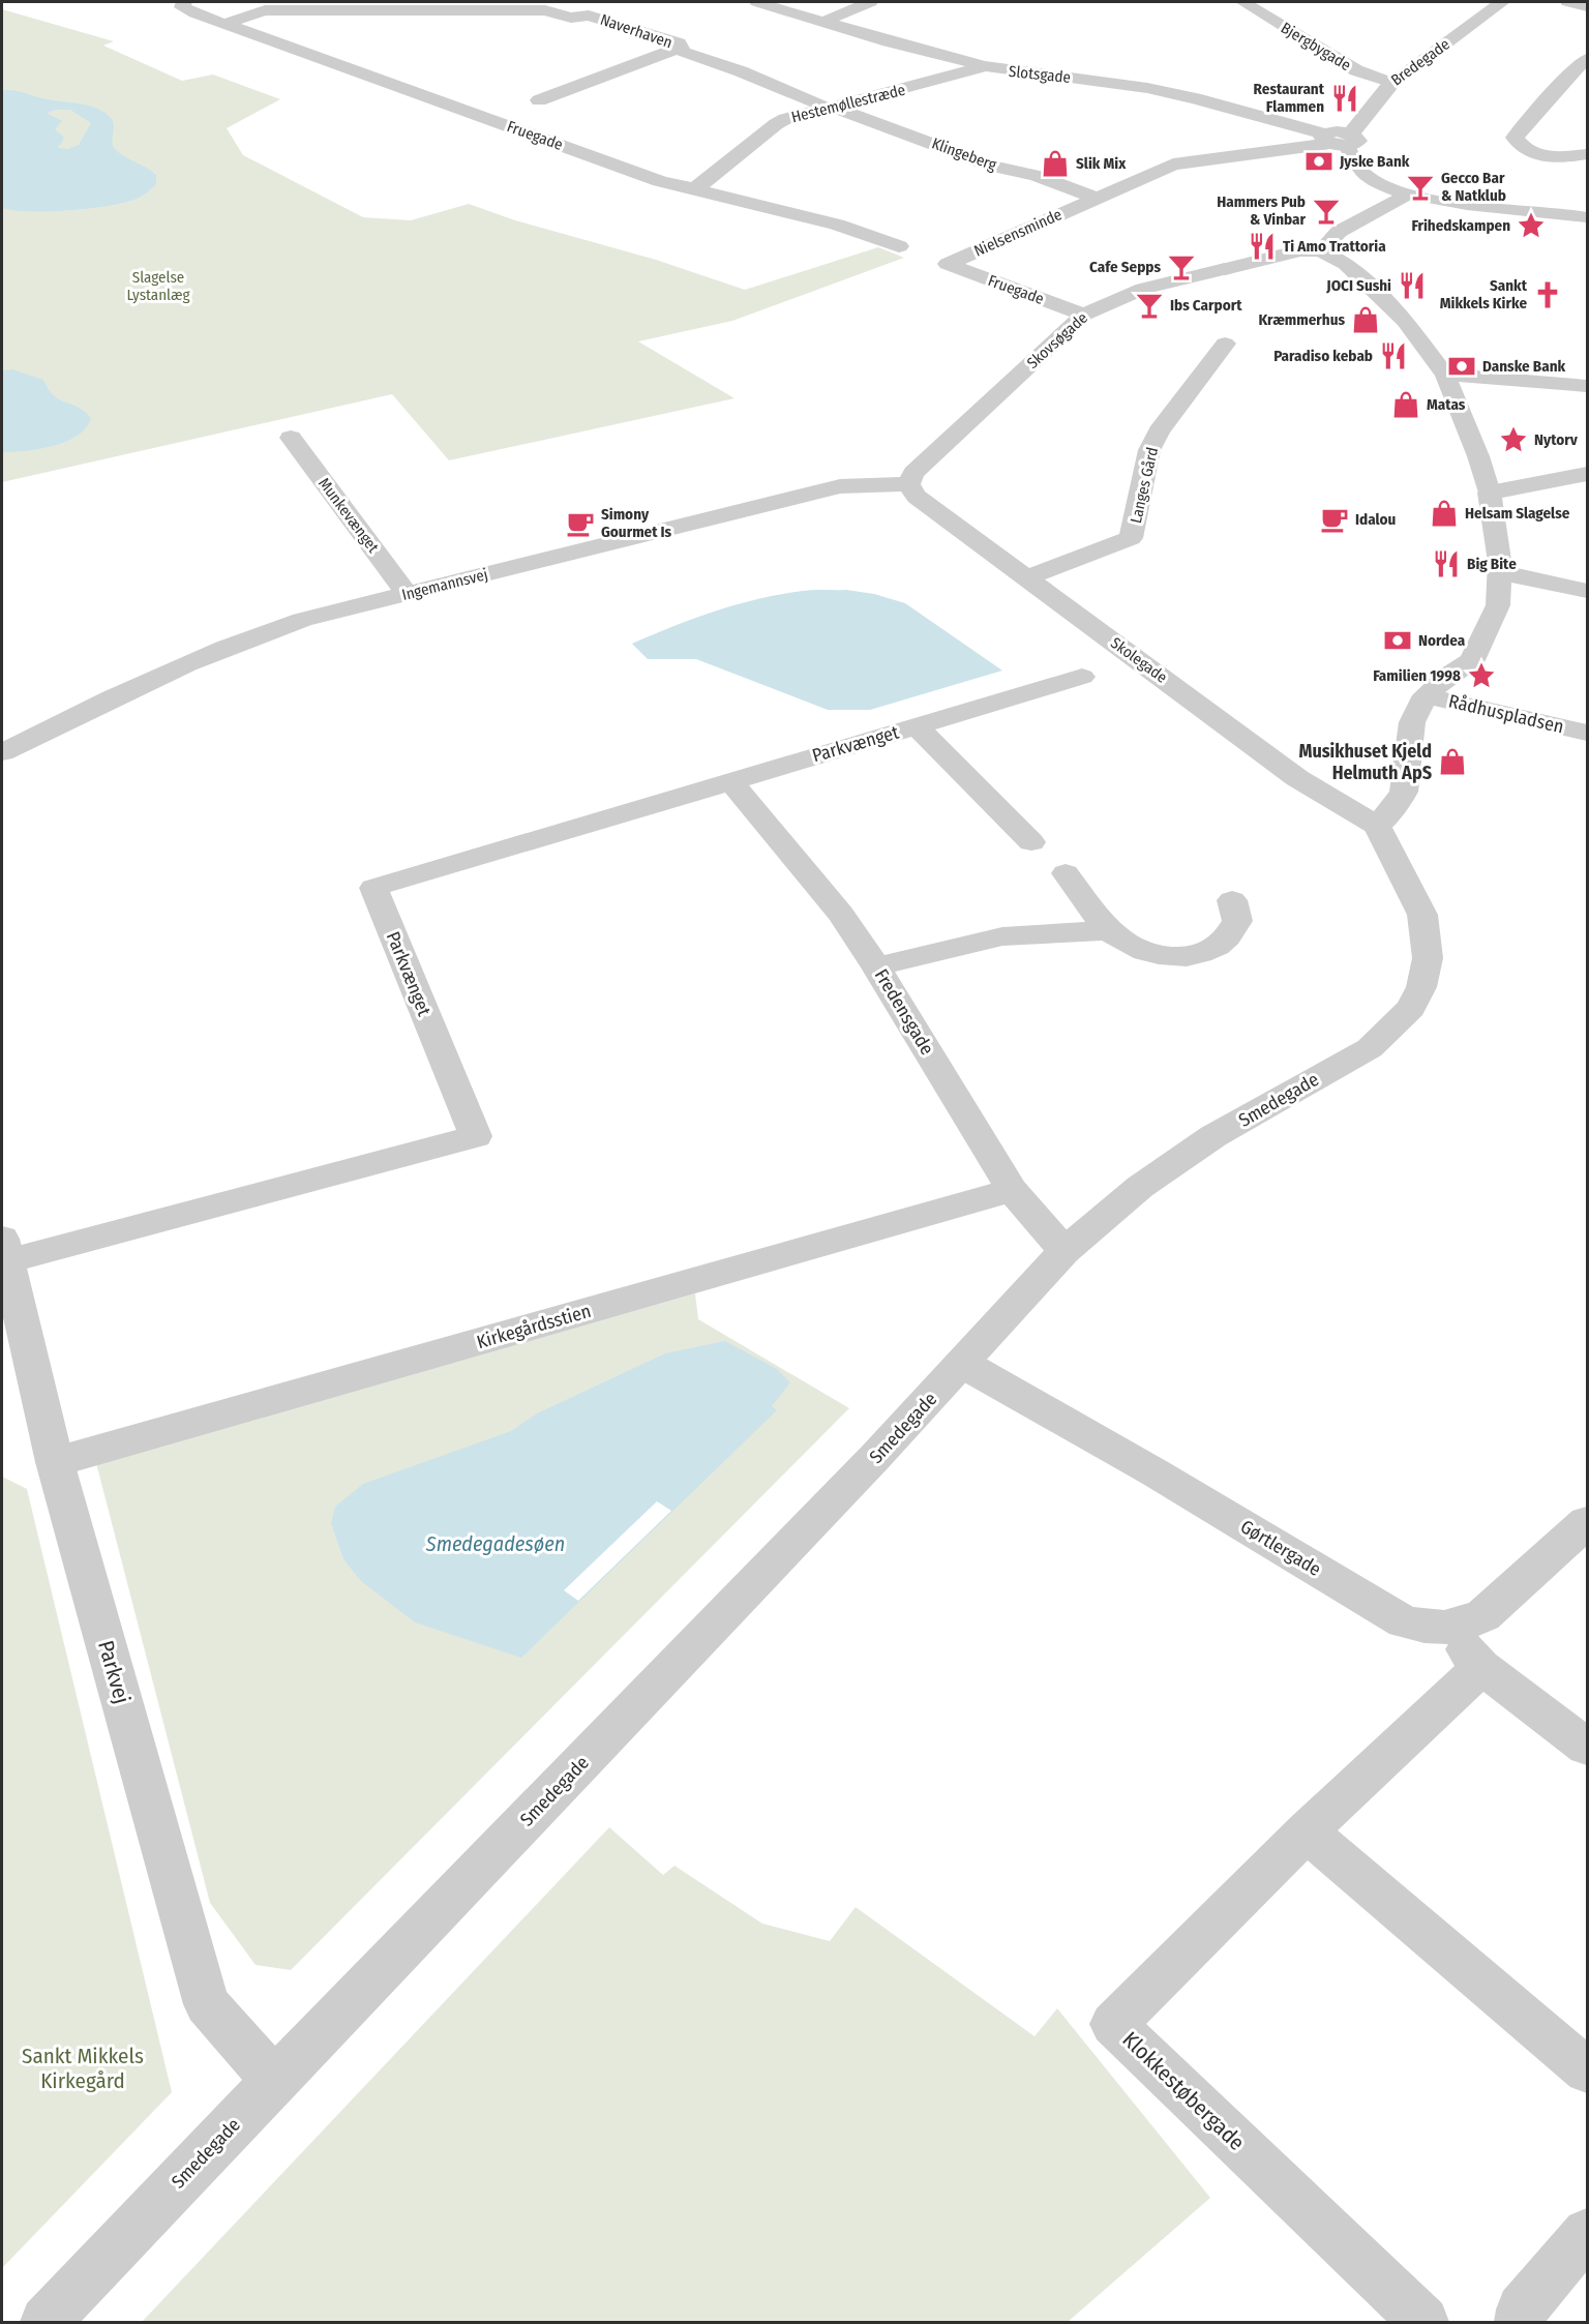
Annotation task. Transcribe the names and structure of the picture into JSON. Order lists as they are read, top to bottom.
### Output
{
  "streets": {
    "street": [
      "Naverhaven",
      "Bjergbygade",
      "Bredegade",
      "Slotsgade",
      "Hestemøllestræde",
      "Fruegade",
      "Klingeberg",
      "Nielsensminde",
      "Skovsøgade",
      "Langes Gård",
      "Munkevænget",
      "Ingemannsvej",
      "Skolegade",
      "Rådhuspladsen",
      "Parkvænget",
      "Fredensgade",
      "Smedegade",
      "Kirkegårdsstien",
      "Gørtlergade",
      "Parkvej",
      "Klokkestøbergade"
    ]
  },
  "crossings": [
    ["Naverhaven", "Hestemøllestræde"],
    ["Naverhaven", "Fruegade"],
    ["Naverhaven", "Klingeberg"],
    ["Bjergbygade", "Bredegade"],
    ["Bredegade", "Slotsgade"],
    ["Slotsgade", "Hestemøllestræde"],
    ["Hestemøllestræde", "Fruegade"],
    ["Hestemøllestræde", "Klingeberg"],
    ["Fruegade", "Nielsensminde"],
    ["Fruegade", "Skovsøgade"],
    ["Klingeberg", "Nielsensminde"],
    ["Skovsøgade", "Ingemannsvej"],
    ["Skovsøgade", "Skolegade"],
    ["Langes Gård", "Skolegade"],
    ["Munkevænget", "Ingemannsvej"],
    ["Ingemannsvej", "Skolegade"],
    ["Skolegade", "Smedegade"],
    ["Parkvænget", "Fredensgade"],
    ["Parkvænget", "Parkvej"],
    ["Fredensgade", "Smedegade"],
    ["Fredensgade", "Kirkegårdsstien"],
    ["Smedegade", "Gørtlergade"],
    ["Smedegade", "Parkvej"],
    ["Kirkegårdsstien", "Parkvej"]
  ],
  "water": ["Smedegadesøen"],
  "parks": ["Slagelse Lystanlæg", "Sankt Mikkels Kirkegård"],
  "places": {
    "restaurant": [
      "Restaurant Flammen",
      "Ti Amo Trattoria",
      "JOCI Sushi",
      "Paradiso kebab",
      "Big Bite"
    ],
    "bank": ["Jyske Bank", "Danske Bank", "Nordea"],
    "shop": [
      "Slik Mix",
      "Kræmmerhus",
      "Matas",
      "Helsam Slagelse",
      "Musikhuset Kjeld Helmuth ApS"
    ],
    "bar": [
      "Gecco Bar & Natklub",
      "Hammers Pub & Vinbar",
      "Cafe Sepps",
      "Ibs Carport"
    ],
    "place": ["Frihedskampen", "Nytorv", "Familien 1998"],
    "church": ["Sankt Mikkels Kirke"],
    "cafe": ["Idalou", "Simony Gourmet Is"]
  }
}
